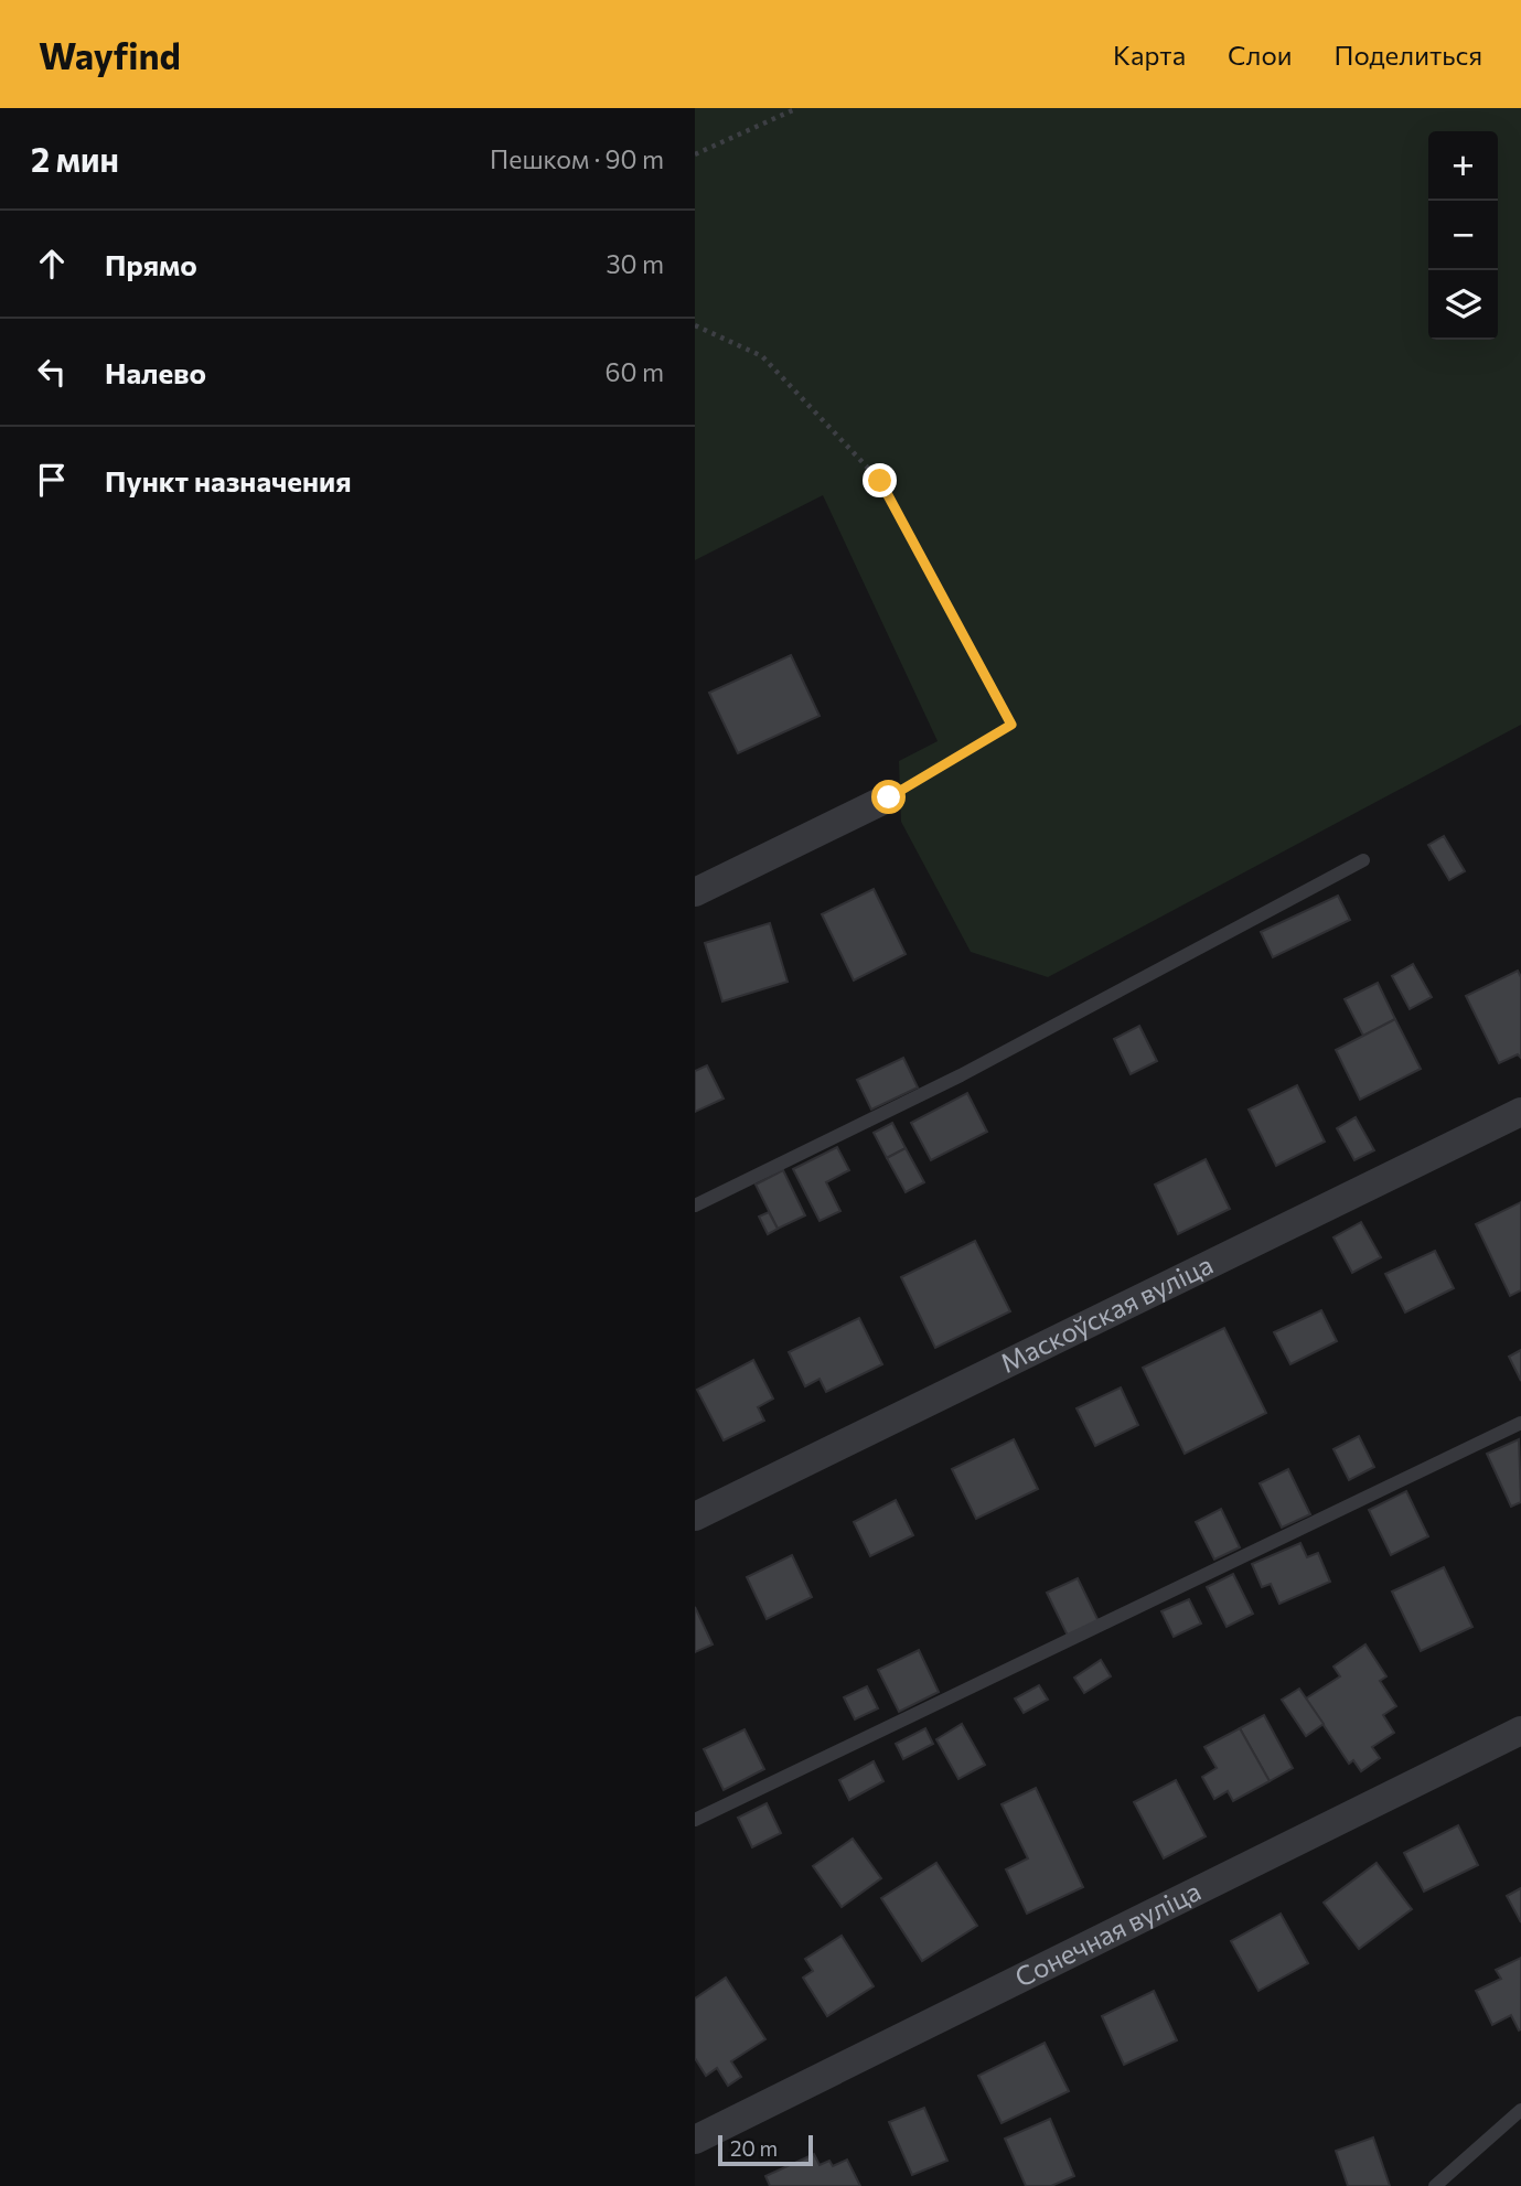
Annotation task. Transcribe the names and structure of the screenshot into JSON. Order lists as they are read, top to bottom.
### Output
{
  "streets": {
    "street": ["Маскоўская вуліца", "Сонечная вуліца"]
  },
  "scale_bar": "20 m",
  "page": {
    "header": "Wayfind",
    "nav": ["Карта", "Слои", "Поделиться"],
    "heading": ["2 мин", "Пешком · 90 m"],
    "map_buttons": ["+", "−"],
    "list": [
      ["Прямо", "30 m"],
      ["Налево", "60 m"],
      "Пункт назначения"
    ],
    "scale": "20 m"
  }
}
